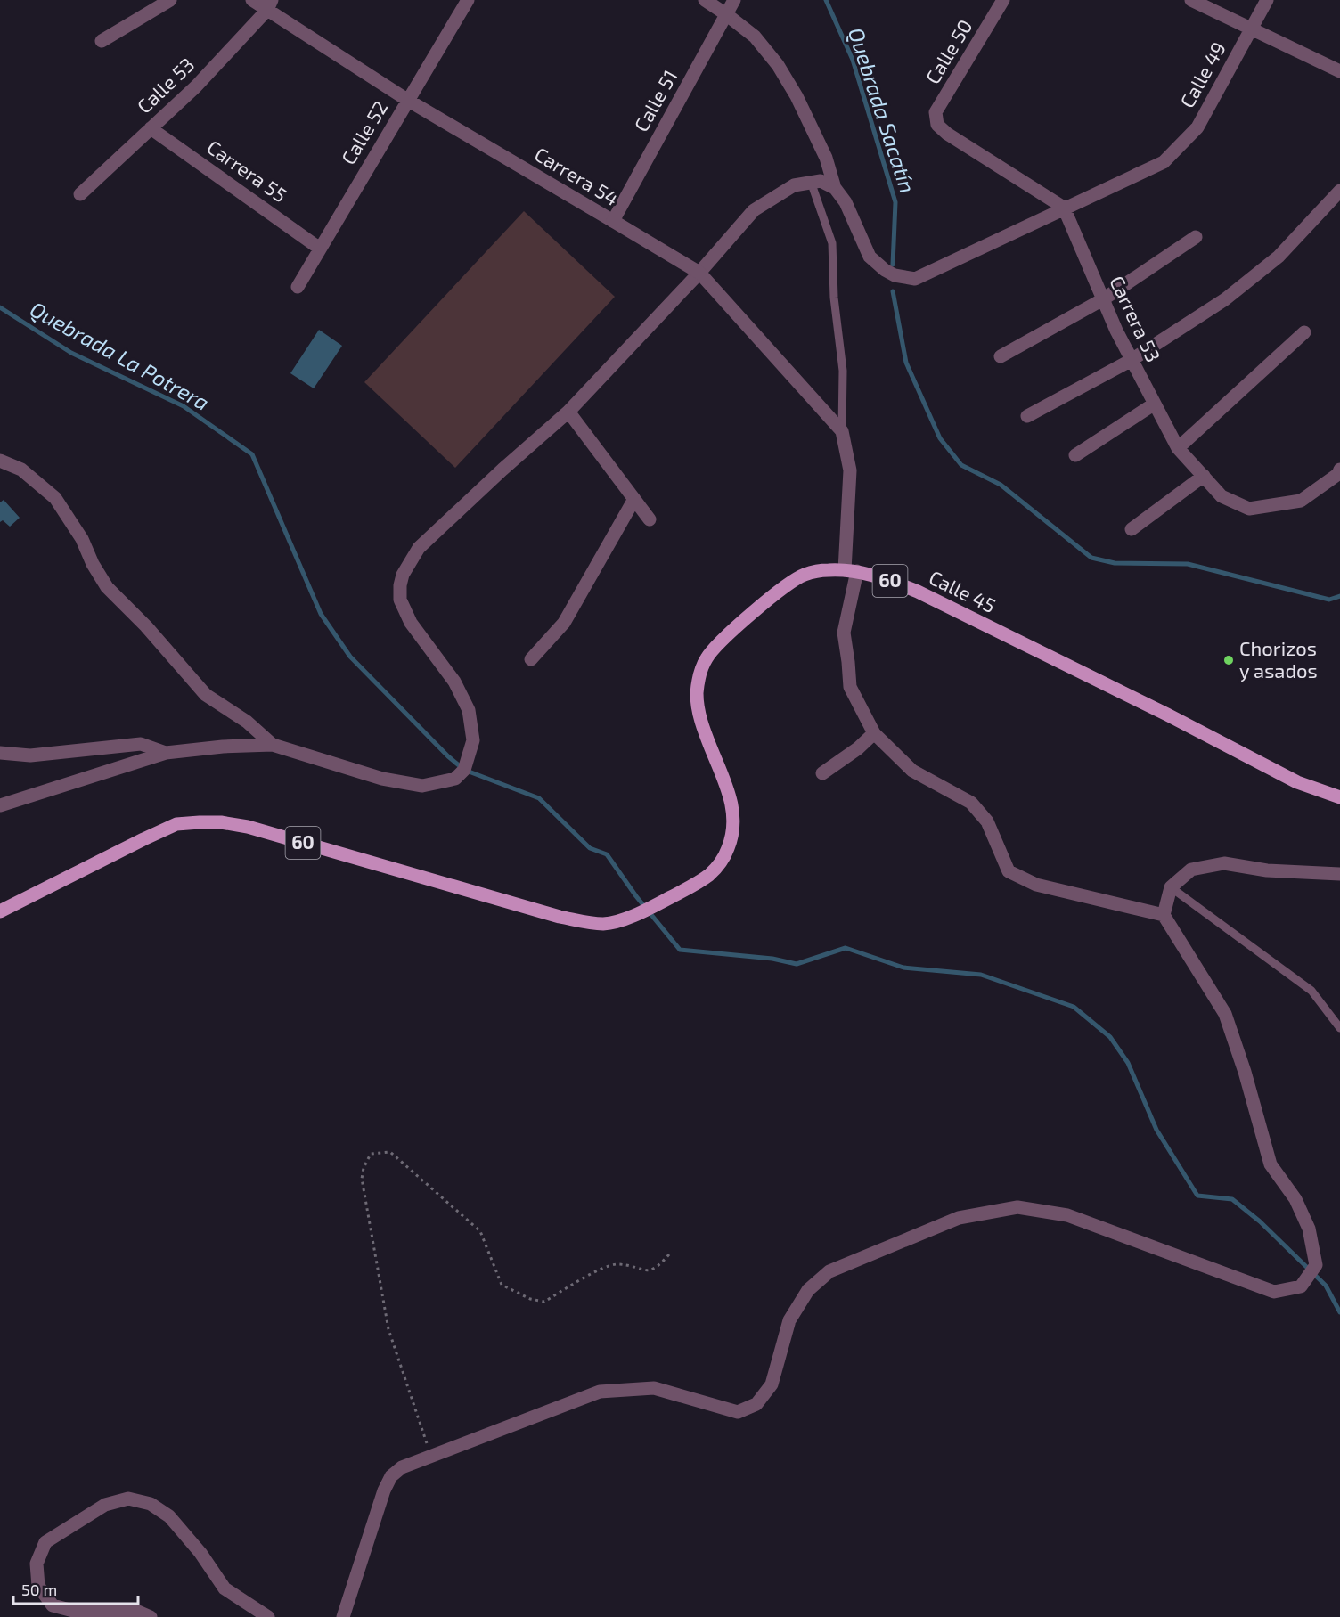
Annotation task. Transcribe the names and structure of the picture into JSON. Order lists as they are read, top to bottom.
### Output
{
  "streets": {
    "main road": ["60", "Calle 45"],
    "street": [
      "Calle 50",
      "Calle 49",
      "Calle 53",
      "Calle 51",
      "Calle 52",
      "Carrera 55",
      "Carrera 54",
      "Carrera 53"
    ]
  },
  "crossings": [
    ["Calle 50", "Calle 49"],
    ["Calle 50", "Carrera 53"],
    ["Calle 49", "Carrera 53"],
    ["Calle 53", "Carrera 55"],
    ["Calle 53", "Carrera 54"],
    ["Calle 51", "Carrera 54"],
    ["Calle 52", "Carrera 55"],
    ["Calle 52", "Carrera 54"]
  ],
  "water": ["Quebrada Sacatín", "Quebrada La Potrera"],
  "places": ["Chorizos y asados"],
  "scale_bar": "50 m"
}
